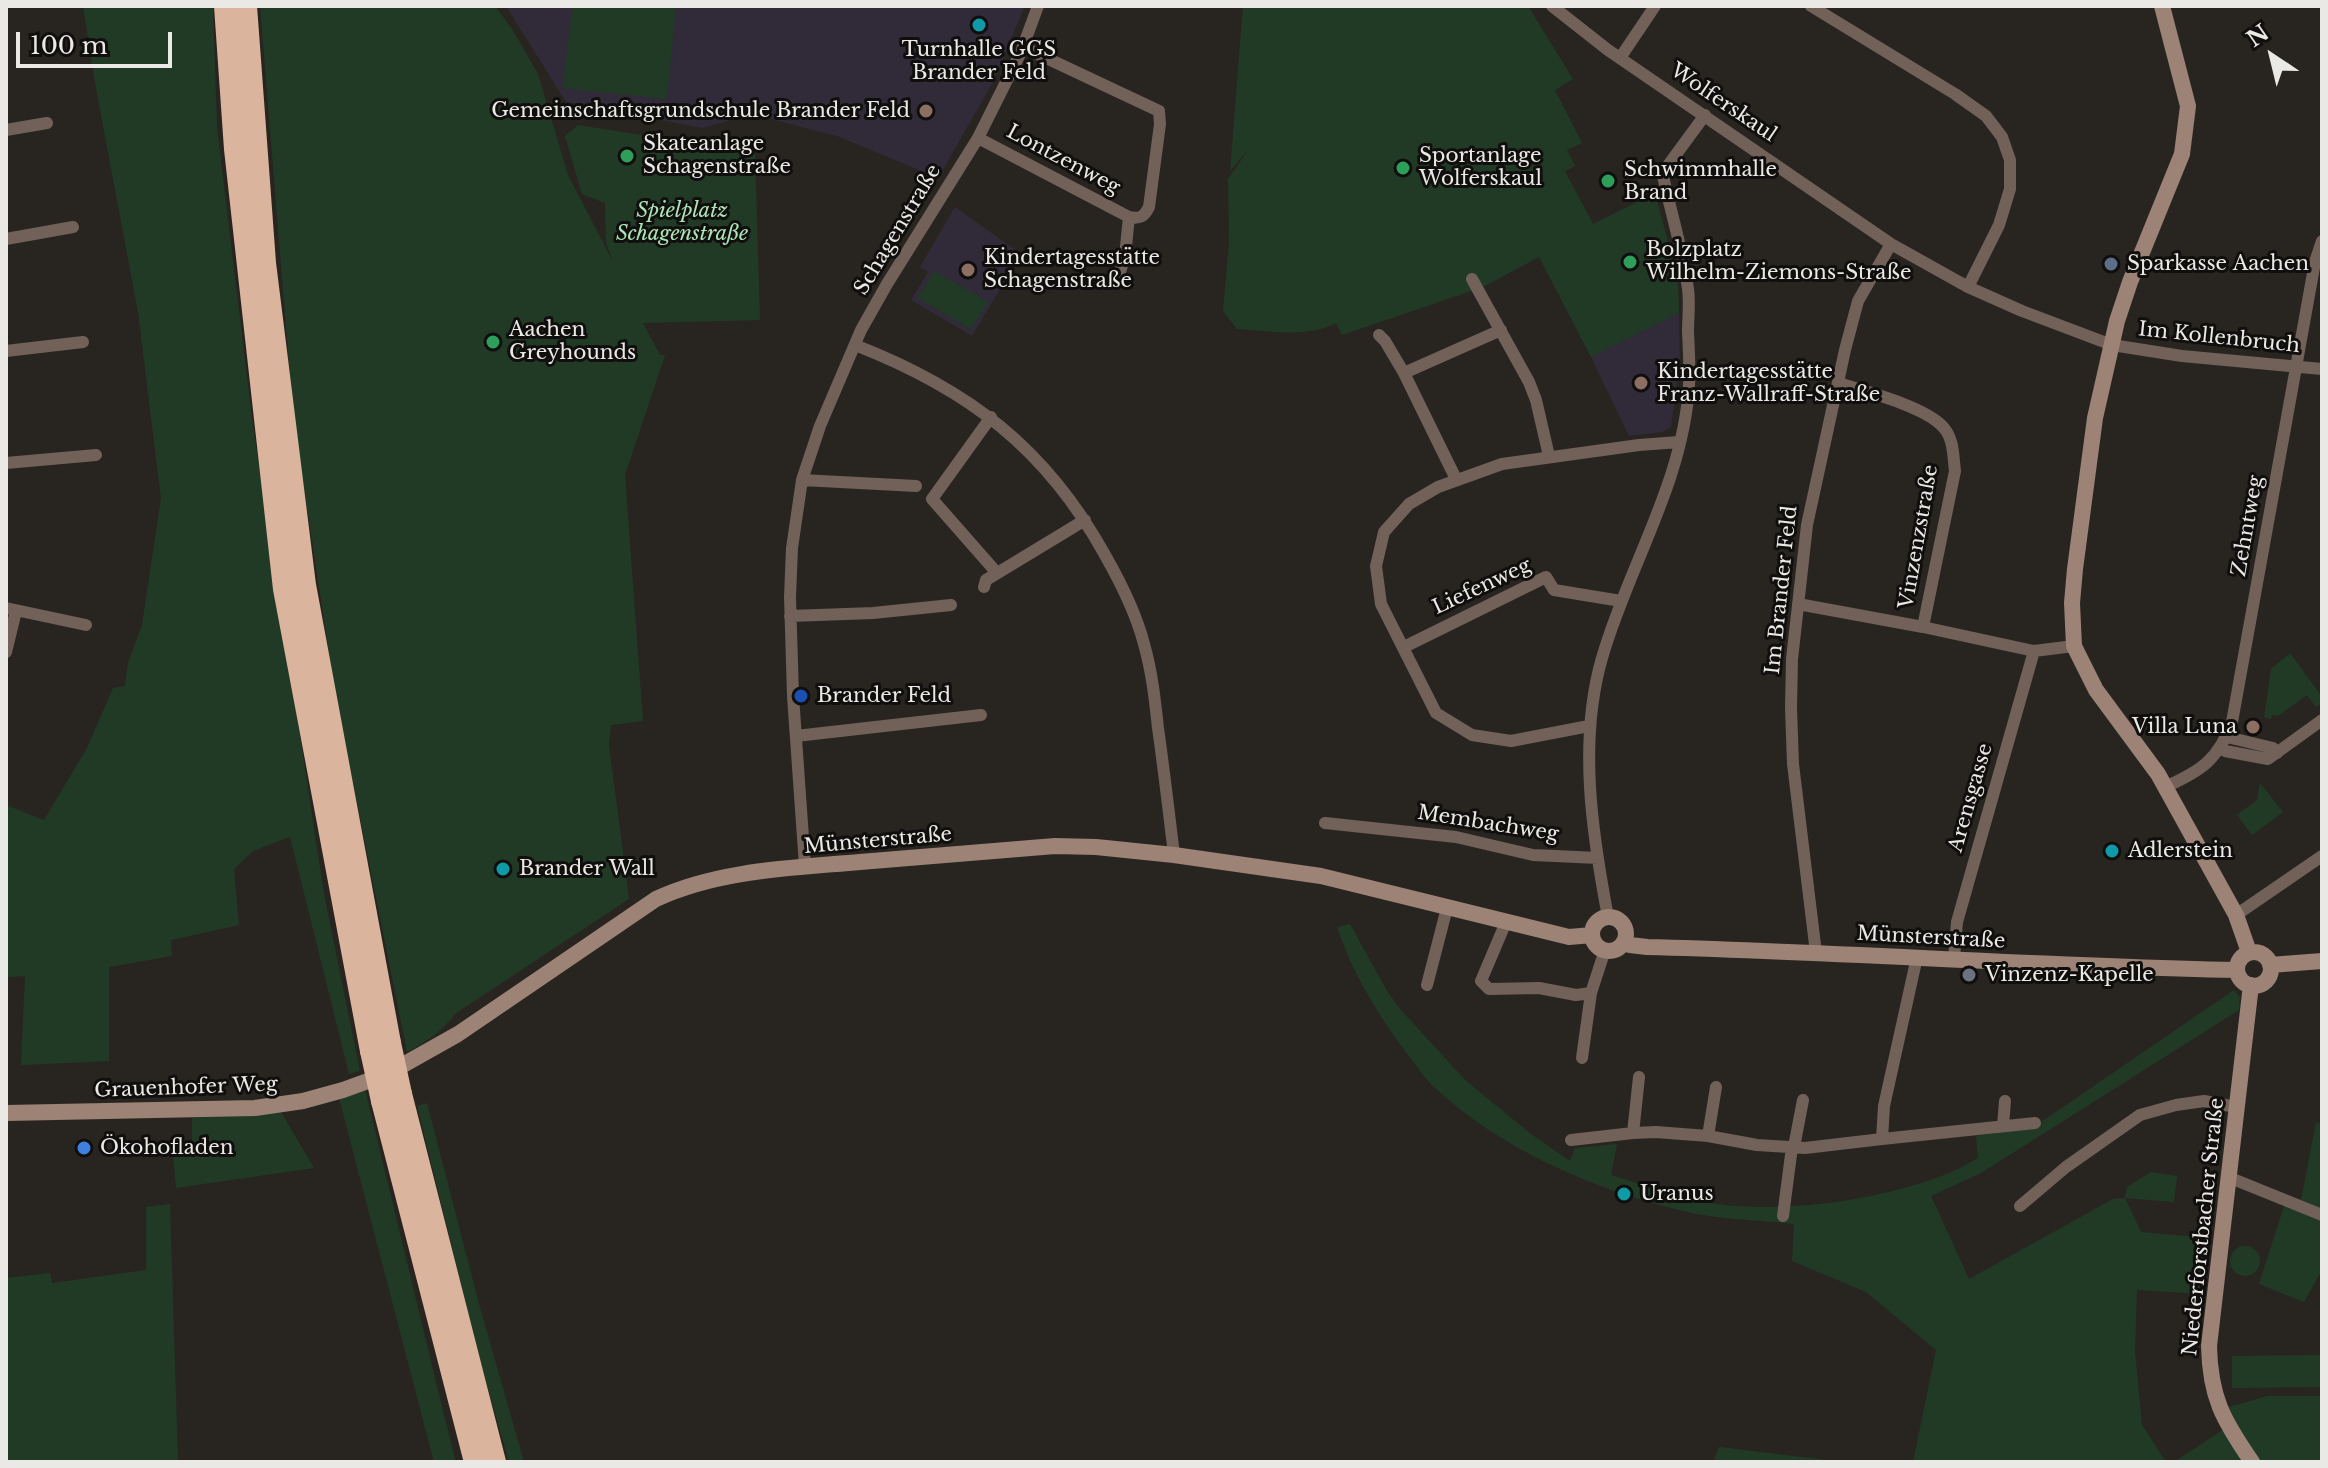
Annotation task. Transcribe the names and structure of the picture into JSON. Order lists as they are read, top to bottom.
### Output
{
  "streets": {
    "street": [
      "Wolferskaul",
      "Lontzenweg",
      "Schagenstraße",
      "Im Kollenbruch",
      "Zehntweg",
      "Vinzenzstraße",
      "Liefenweg",
      "Im Brander Feld",
      "Arensgasse",
      "Membachweg",
      "Münsterstraße",
      "Grauenhofer Weg",
      "Niederforstbacher Straße"
    ]
  },
  "crossings": [
    ["Wolferskaul", "Im Kollenbruch"],
    ["Wolferskaul", "Im Brander Feld"],
    ["Lontzenweg", "Schagenstraße"],
    ["Schagenstraße", "Münsterstraße"],
    ["Im Kollenbruch", "Zehntweg"],
    ["Vinzenzstraße", "Im Brander Feld"],
    ["Im Brander Feld", "Münsterstraße"],
    ["Arensgasse", "Münsterstraße"],
    ["Münsterstraße", "Grauenhofer Weg"],
    ["Münsterstraße", "Niederforstbacher Straße"]
  ],
  "parks": ["Spielplatz Schagenstraße"],
  "places": [
    "Turnhalle GGS Brander Feld",
    "Gemeinschaftsgrundschule Brander Feld",
    "Skateanlage Schagenstraße",
    "Sportanlage Wolferskaul",
    "Schwimmhalle Brand",
    "Bolzplatz Wilhelm-Ziemons-Straße",
    "Sparkasse Aachen",
    "Kindertagesstätte Schagenstraße",
    "Aachen Greyhounds",
    "Kindertagesstätte Franz-Wallraff-Straße",
    "Brander Feld",
    "Villa Luna",
    "Adlerstein",
    "Brander Wall",
    "Vinzenz-Kapelle",
    "Ökohofladen",
    "Uranus"
  ],
  "scale_bar": "100 m",
  "north": "top left"
}
